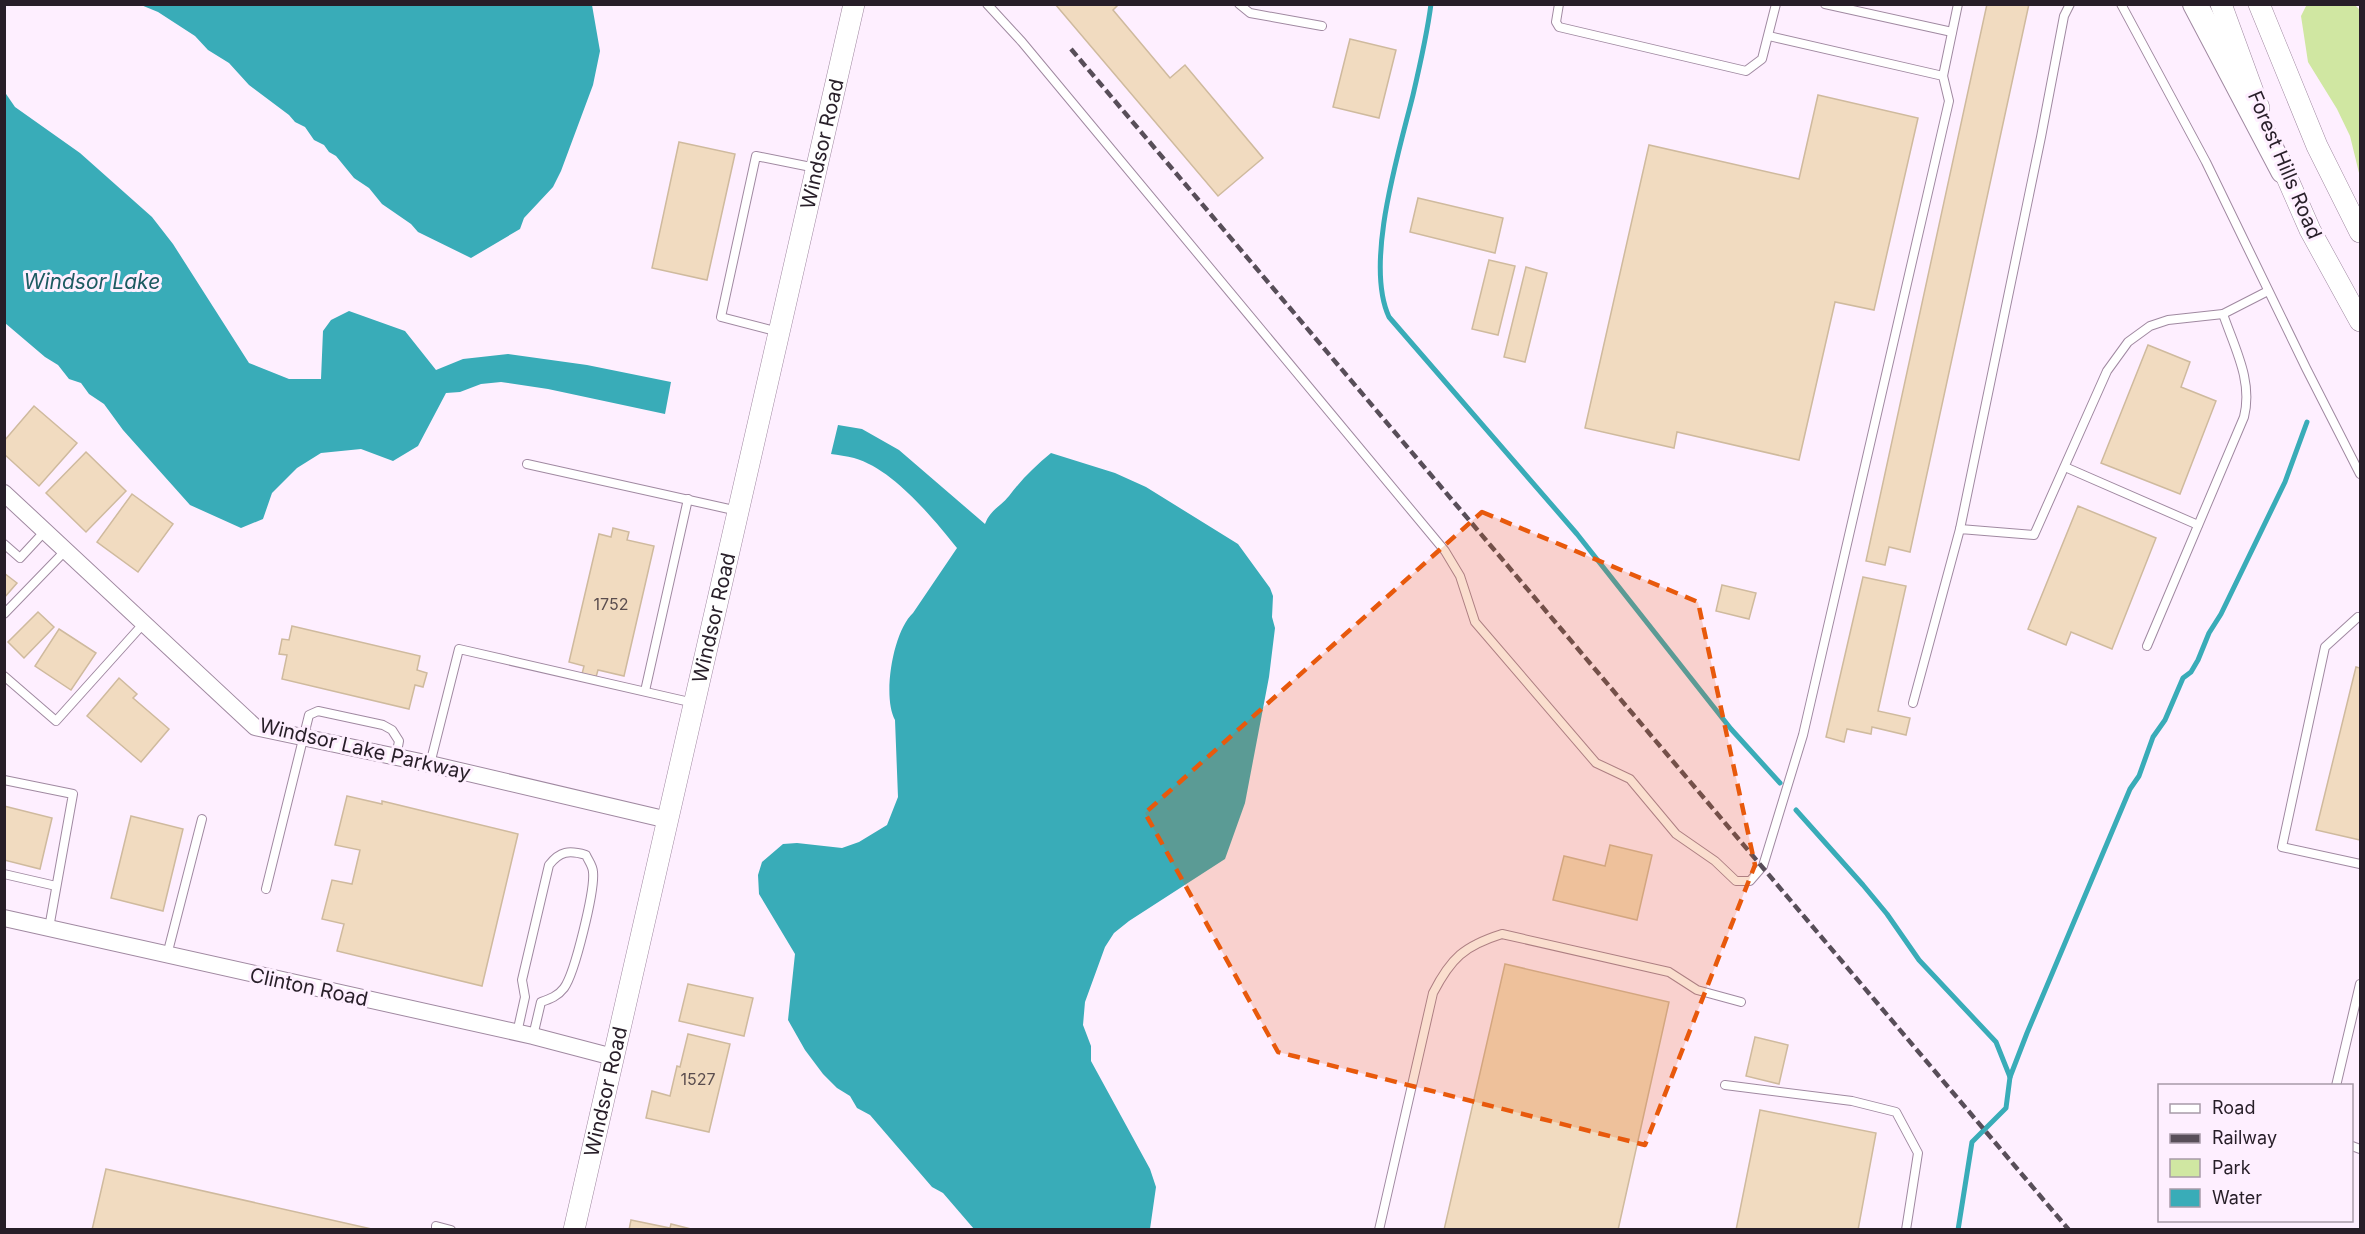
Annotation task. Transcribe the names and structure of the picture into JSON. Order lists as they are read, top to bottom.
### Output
{
  "streets": {
    "street": [
      "Windsor Road",
      "Forest Hills Road",
      "Windsor Lake Parkway",
      "Clinton Road"
    ]
  },
  "crossings": [
    ["Windsor Road", "Windsor Lake Parkway"],
    ["Windsor Road", "Clinton Road"]
  ],
  "water": ["Windsor Lake"],
  "house_numbers": ["1752", "1527"],
  "legend": [
    "Road",
    "Railway",
    "Park",
    "Water"
  ]
}
